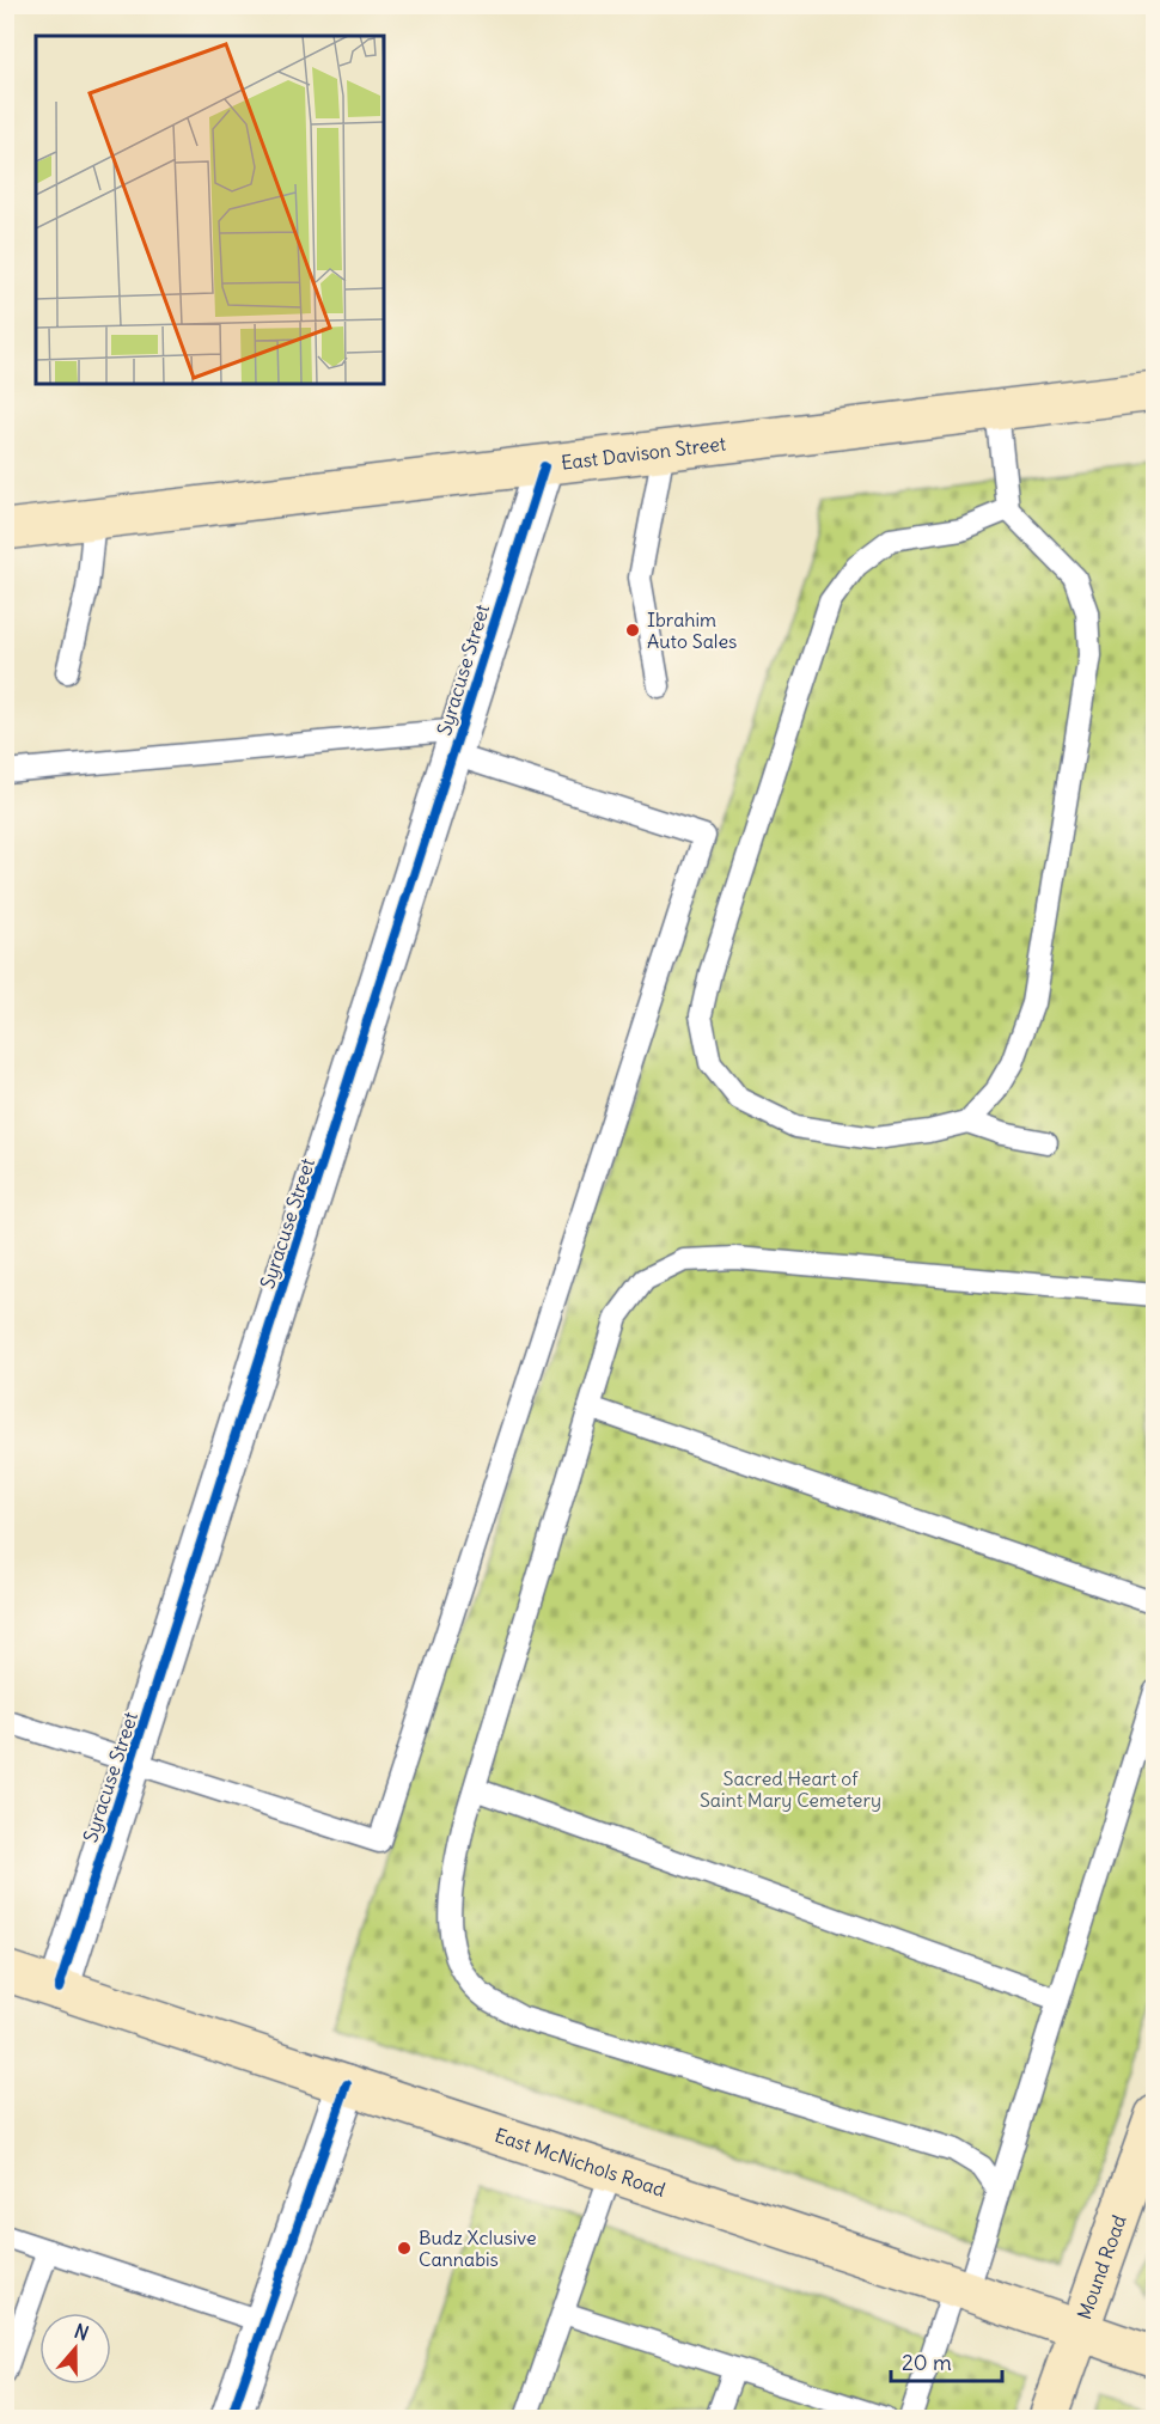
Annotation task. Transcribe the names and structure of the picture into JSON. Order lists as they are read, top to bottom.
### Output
{
  "streets": {
    "main road": ["East Davison Street", "East McNichols Road", "Mound Road"],
    "street": ["Syracuse Street"]
  },
  "crossings": [
    ["East Davison Street", "Syracuse Street"],
    ["Syracuse Street", "East McNichols Road"],
    ["East McNichols Road", "Mound Road"]
  ],
  "parks": ["Sacred Heart of Saint Mary Cemetery"],
  "places": ["Ibrahim Auto Sales", "Budz Xclusive Cannabis"],
  "scale_bar": "20 m",
  "north": "top"
}
